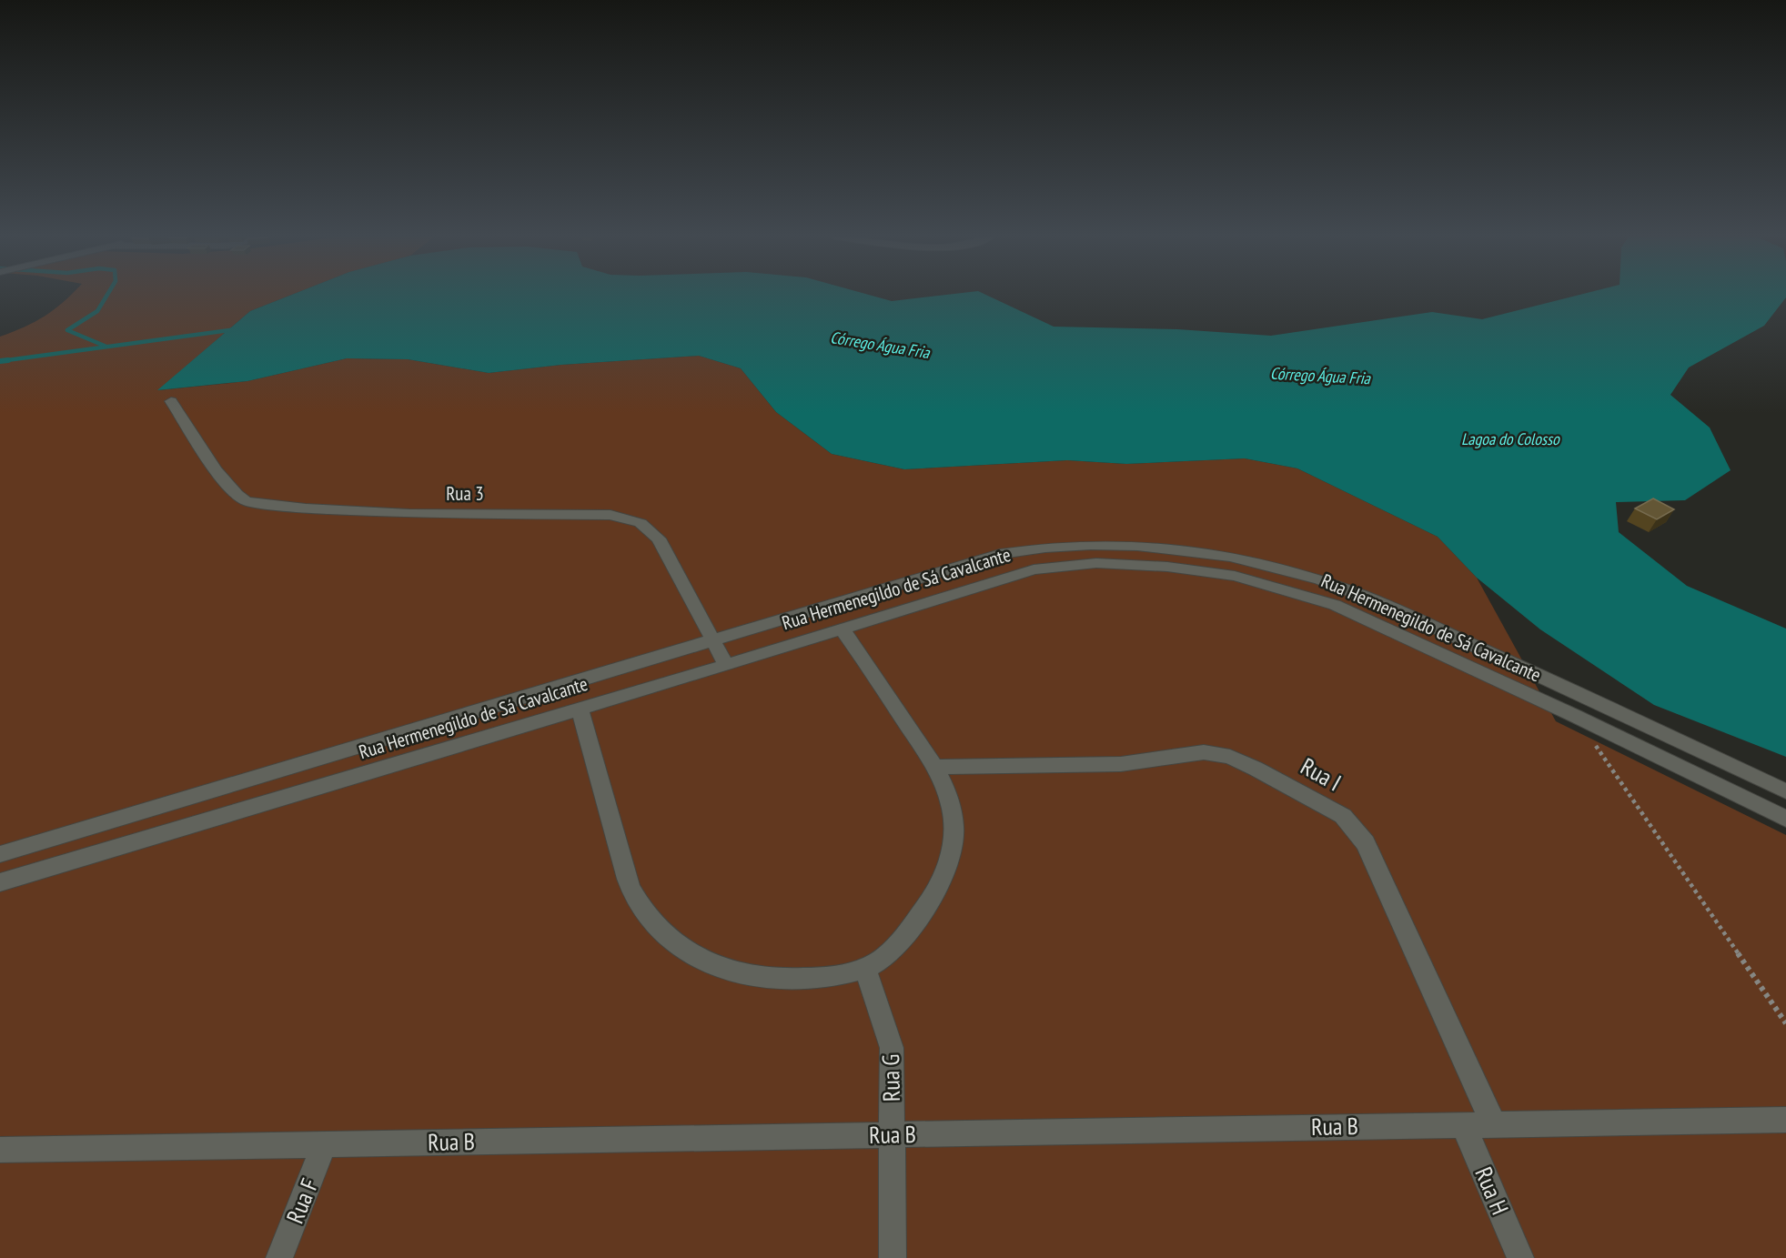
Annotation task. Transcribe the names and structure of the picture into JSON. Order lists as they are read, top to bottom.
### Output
{
  "streets": {
    "street": [
      "Rua 3",
      "Rua Hermenegildo de Sá Cavalcante",
      "Rua I",
      "Rua G",
      "Rua B",
      "Rua H",
      "Rua F"
    ]
  },
  "crossings": [
    ["Rua 3", "Rua Hermenegildo de Sá Cavalcante"],
    ["Rua I", "Rua B"],
    ["Rua G", "Rua B"],
    ["Rua B", "Rua H"],
    ["Rua B", "Rua F"]
  ],
  "water": ["Córrego Água Fria", "Lagoa do Colosso"]
}
